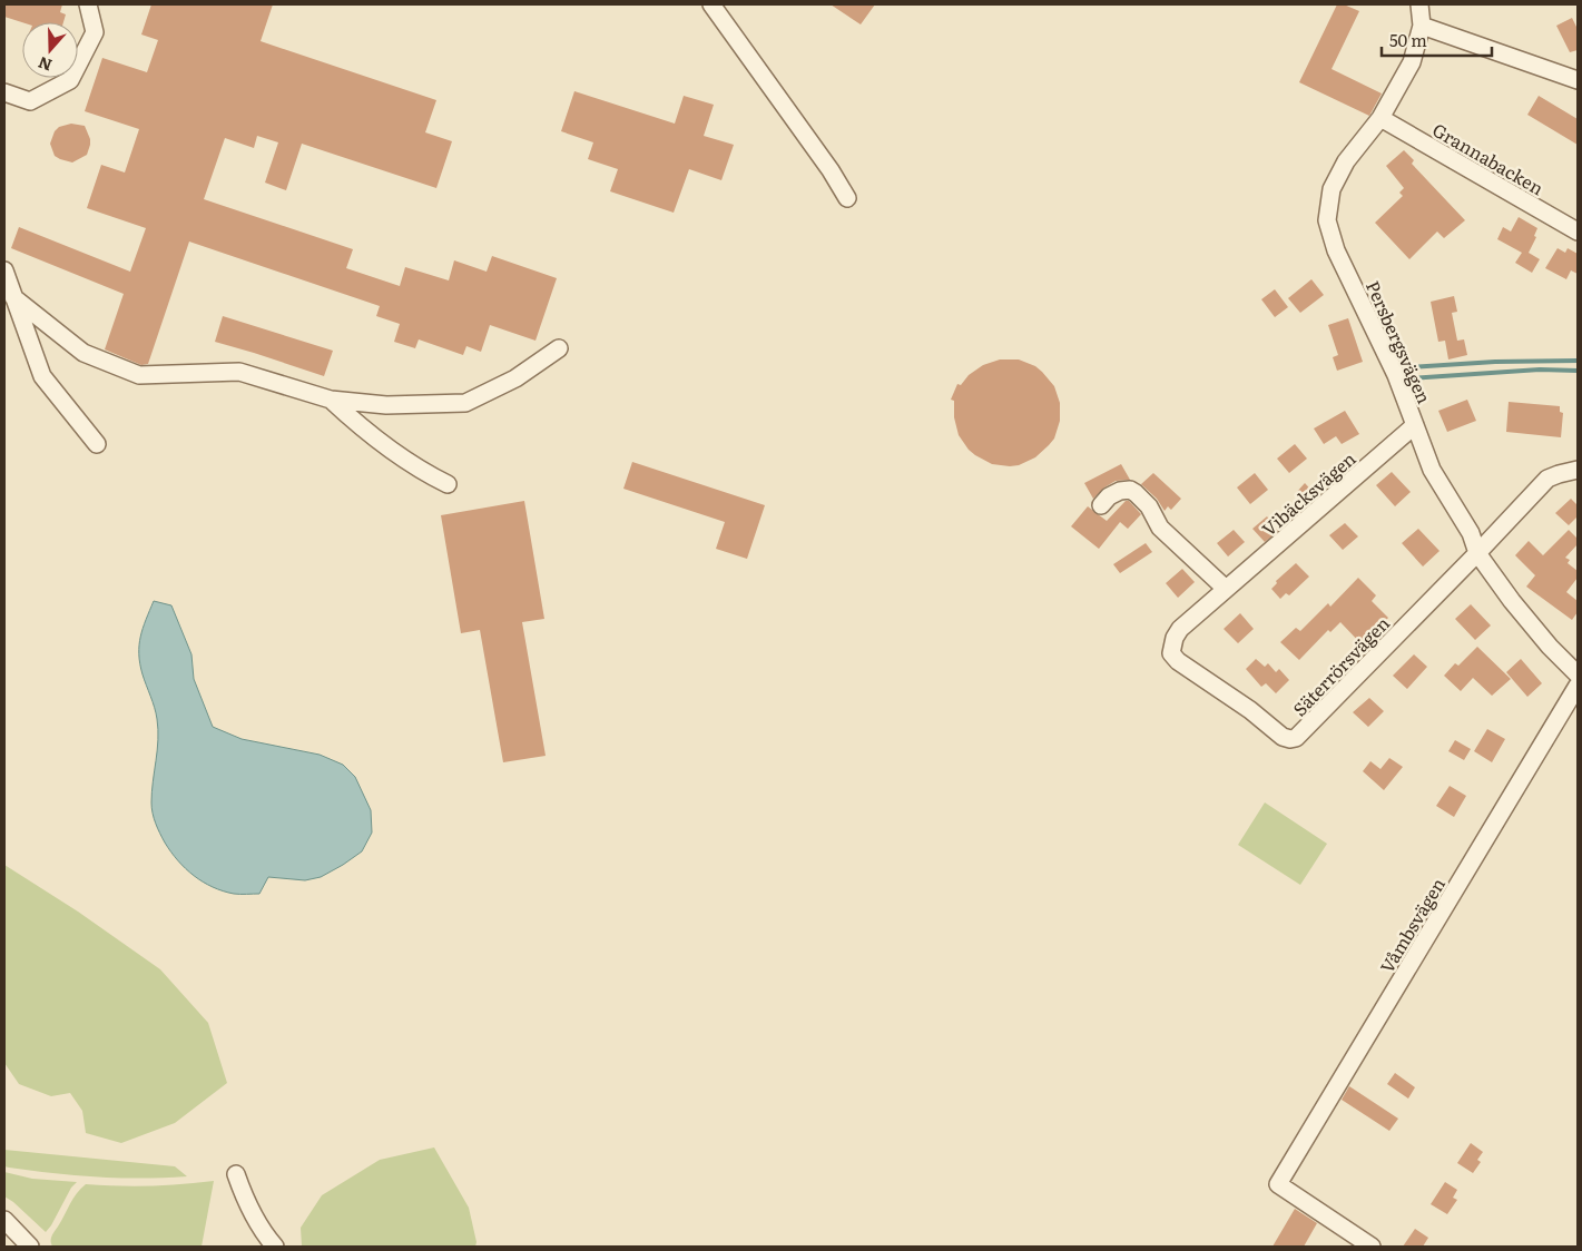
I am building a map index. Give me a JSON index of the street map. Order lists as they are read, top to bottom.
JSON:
{
  "streets": {
    "street": [
      "Grannabacken",
      "Persbergsvägen",
      "Vibäcksvägen",
      "Säterrörsvägen",
      "Våmbsvägen"
    ]
  },
  "crossings": [
    ["Grannabacken", "Persbergsvägen"],
    ["Persbergsvägen", "Vibäcksvägen"],
    ["Persbergsvägen", "Säterrörsvägen"],
    ["Vibäcksvägen", "Säterrörsvägen"]
  ],
  "scale_bar": "50 m",
  "north": "bottom"
}
